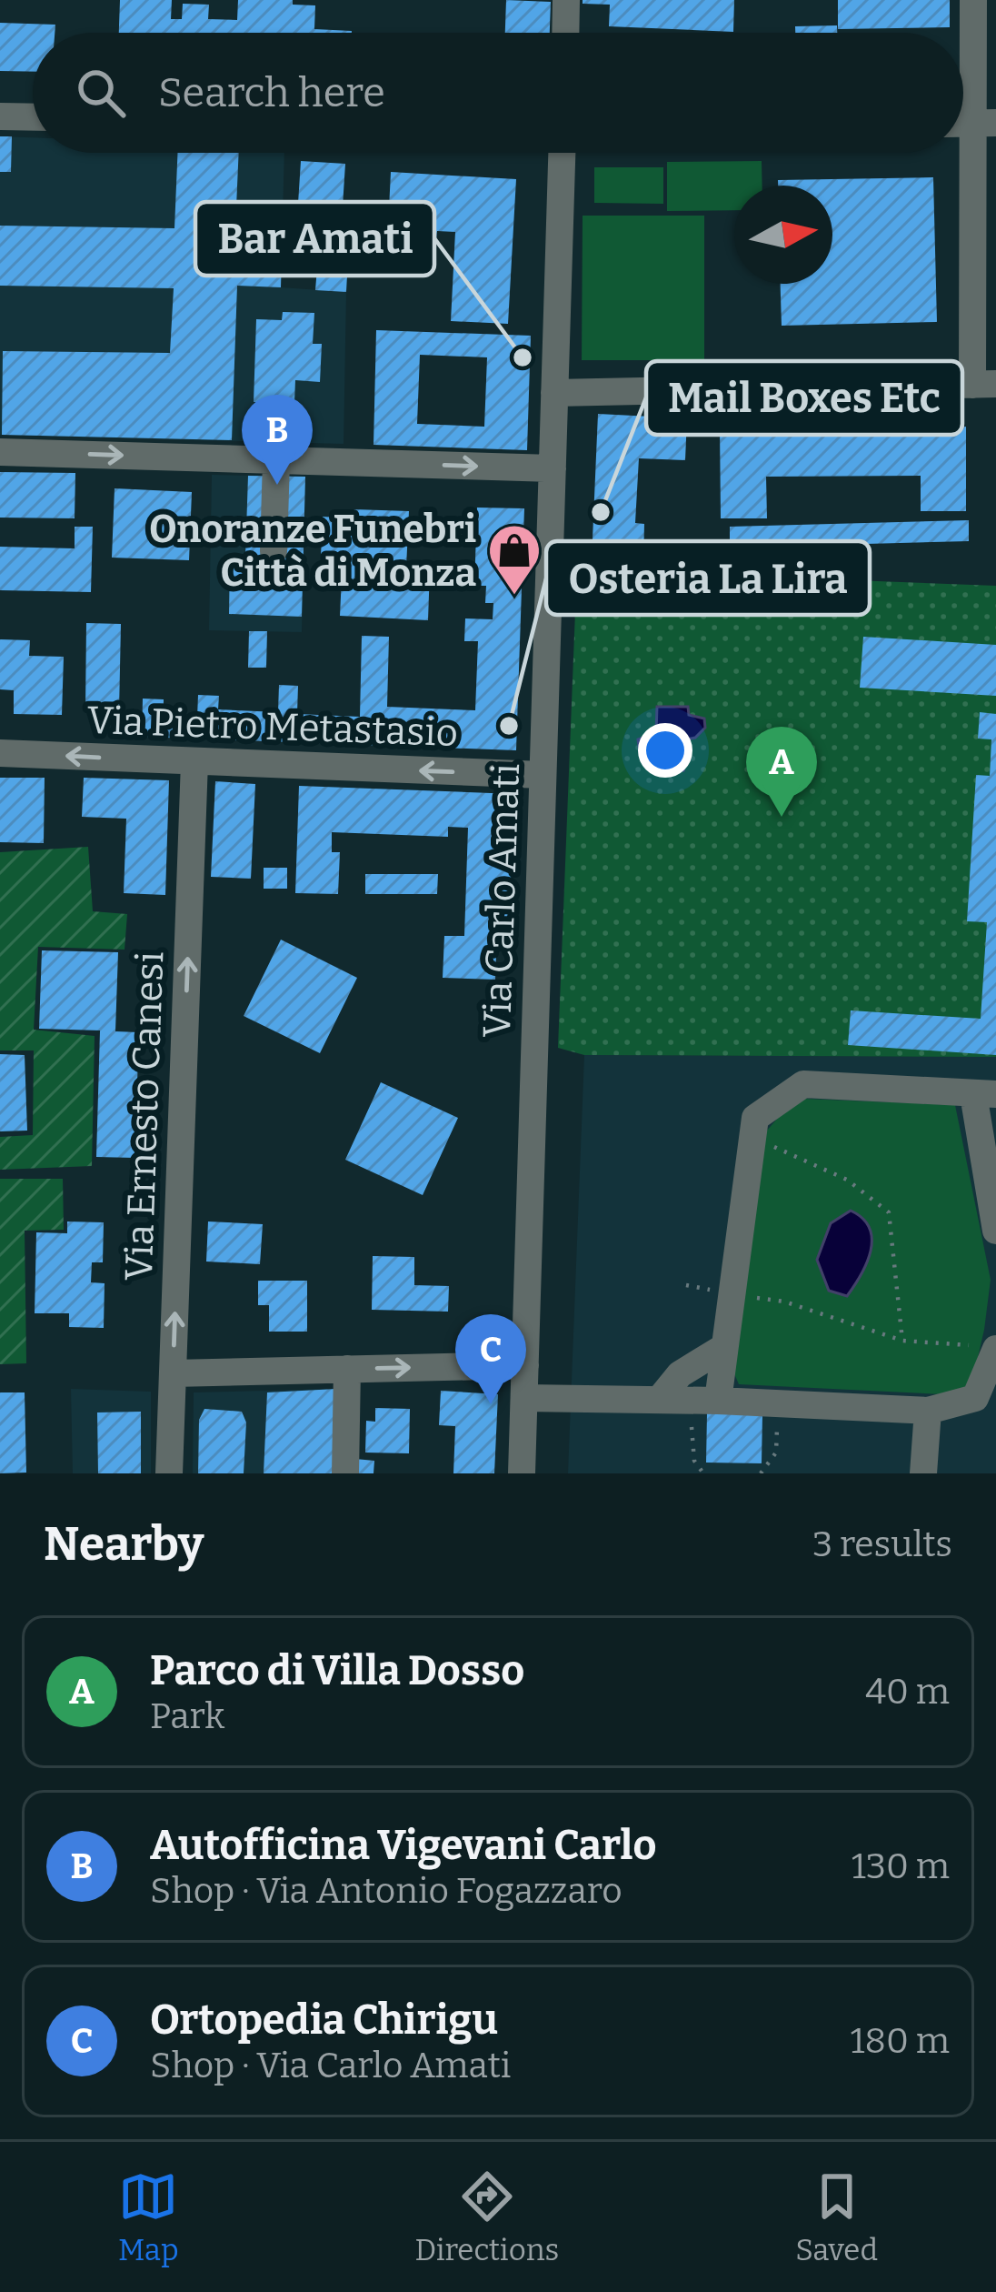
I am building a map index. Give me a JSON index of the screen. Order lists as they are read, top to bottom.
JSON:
{
  "streets": {
    "street": ["Via Pietro Metastasio", "Via Carlo Amati", "Via Ernesto Canesi"]
  },
  "crossings": [
    ["Via Pietro Metastasio", "Via Carlo Amati"],
    ["Via Pietro Metastasio", "Via Ernesto Canesi"]
  ],
  "one_way": ["Via Pietro Metastasio", "Via Ernesto Canesi"],
  "places": {
    "other": ["Bar Amati", "Mail Boxes Etc", "Osteria La Lira"],
    "shop": ["Onoranze Funebri Città di Monza"]
  },
  "north": "right",
  "page": {
    "search": "Search here",
    "pins": ["B", "A", "C"],
    "heading": ["Nearby", "3 results"],
    "list": [
      {
        "mark": "A",
        "name": "Parco di Villa Dosso",
        "note": "Park",
        "value": "40 m"
      },
      {
        "mark": "B",
        "name": "Autofficina Vigevani Carlo",
        "note": "Shop · Via Antonio Fogazzaro",
        "value": "130 m"
      },
      {
        "mark": "C",
        "name": "Ortopedia Chirigu",
        "note": "Shop · Via Carlo Amati",
        "value": "180 m"
      }
    ],
    "nav": ["Map", "Directions", "Saved"]
  }
}
